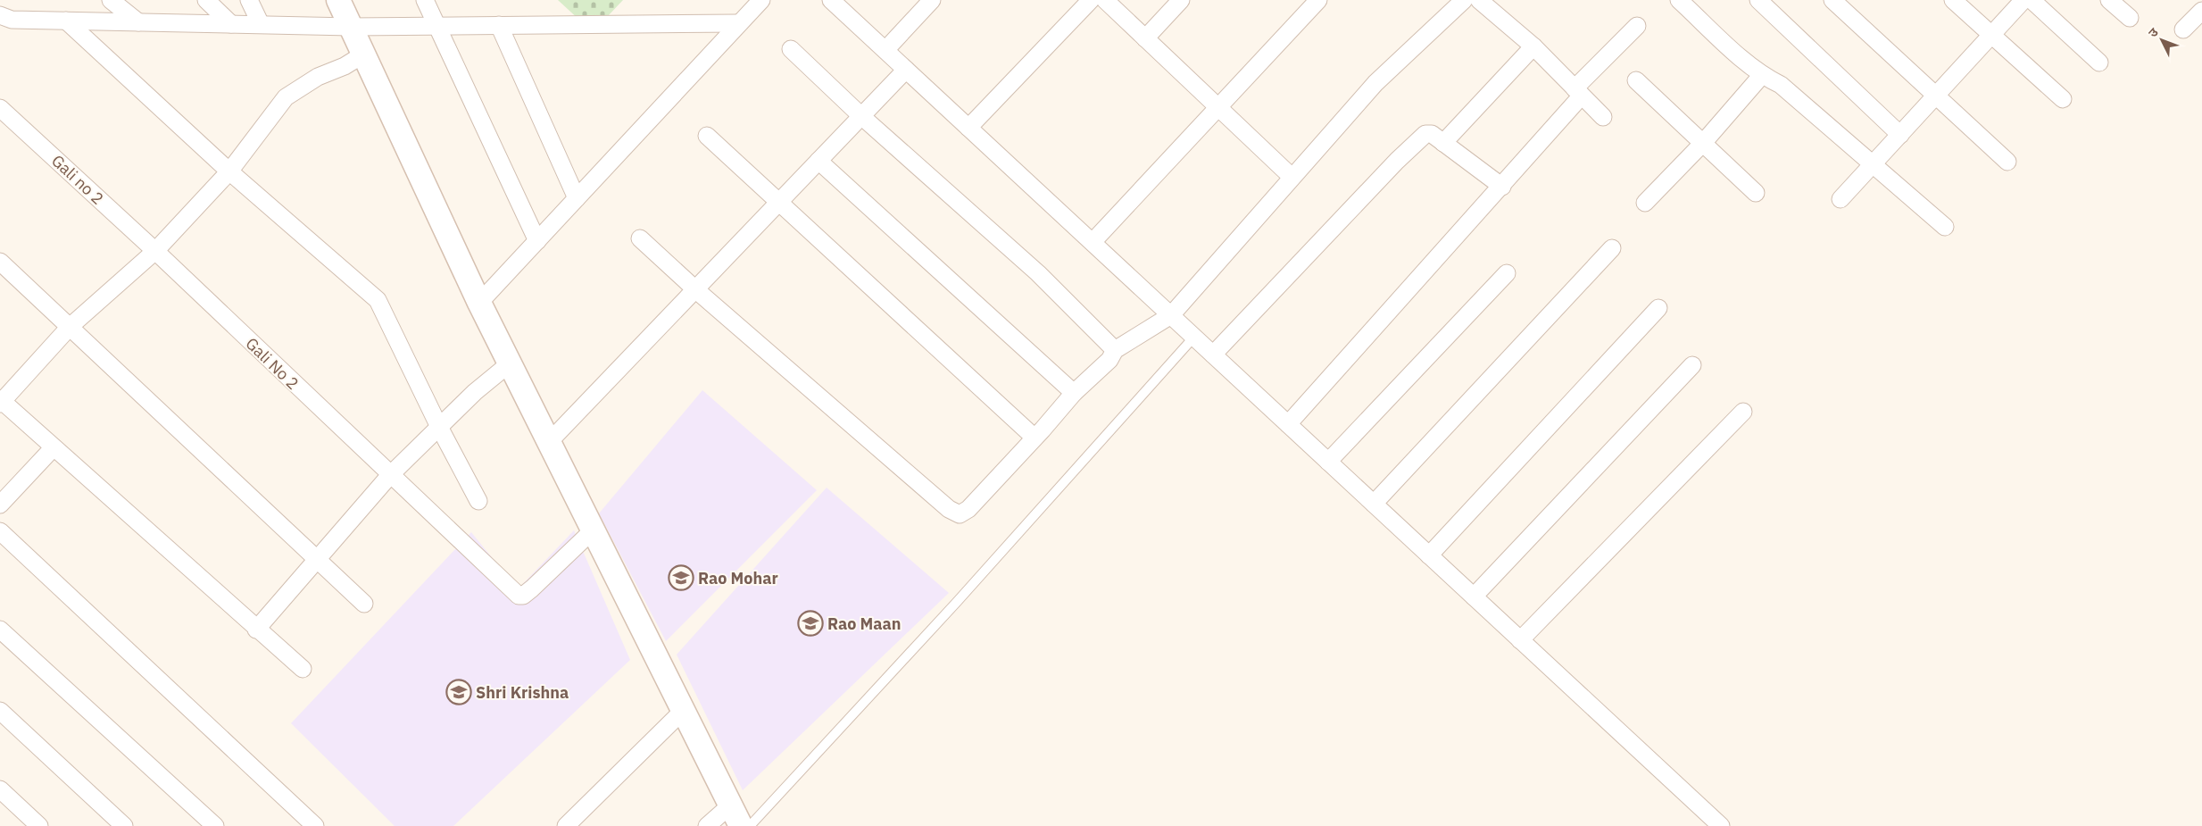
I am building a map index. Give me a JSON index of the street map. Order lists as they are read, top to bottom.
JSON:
{
  "streets": {
    "street": ["Gali no 2", "Gali No 2"]
  },
  "crossings": [
    ["Gali no 2", "Gali No 2"]
  ],
  "places": {
    "school or university": ["Rao Mohar", "Rao Maan", "Shri Krishna"]
  },
  "north": "top left"
}
